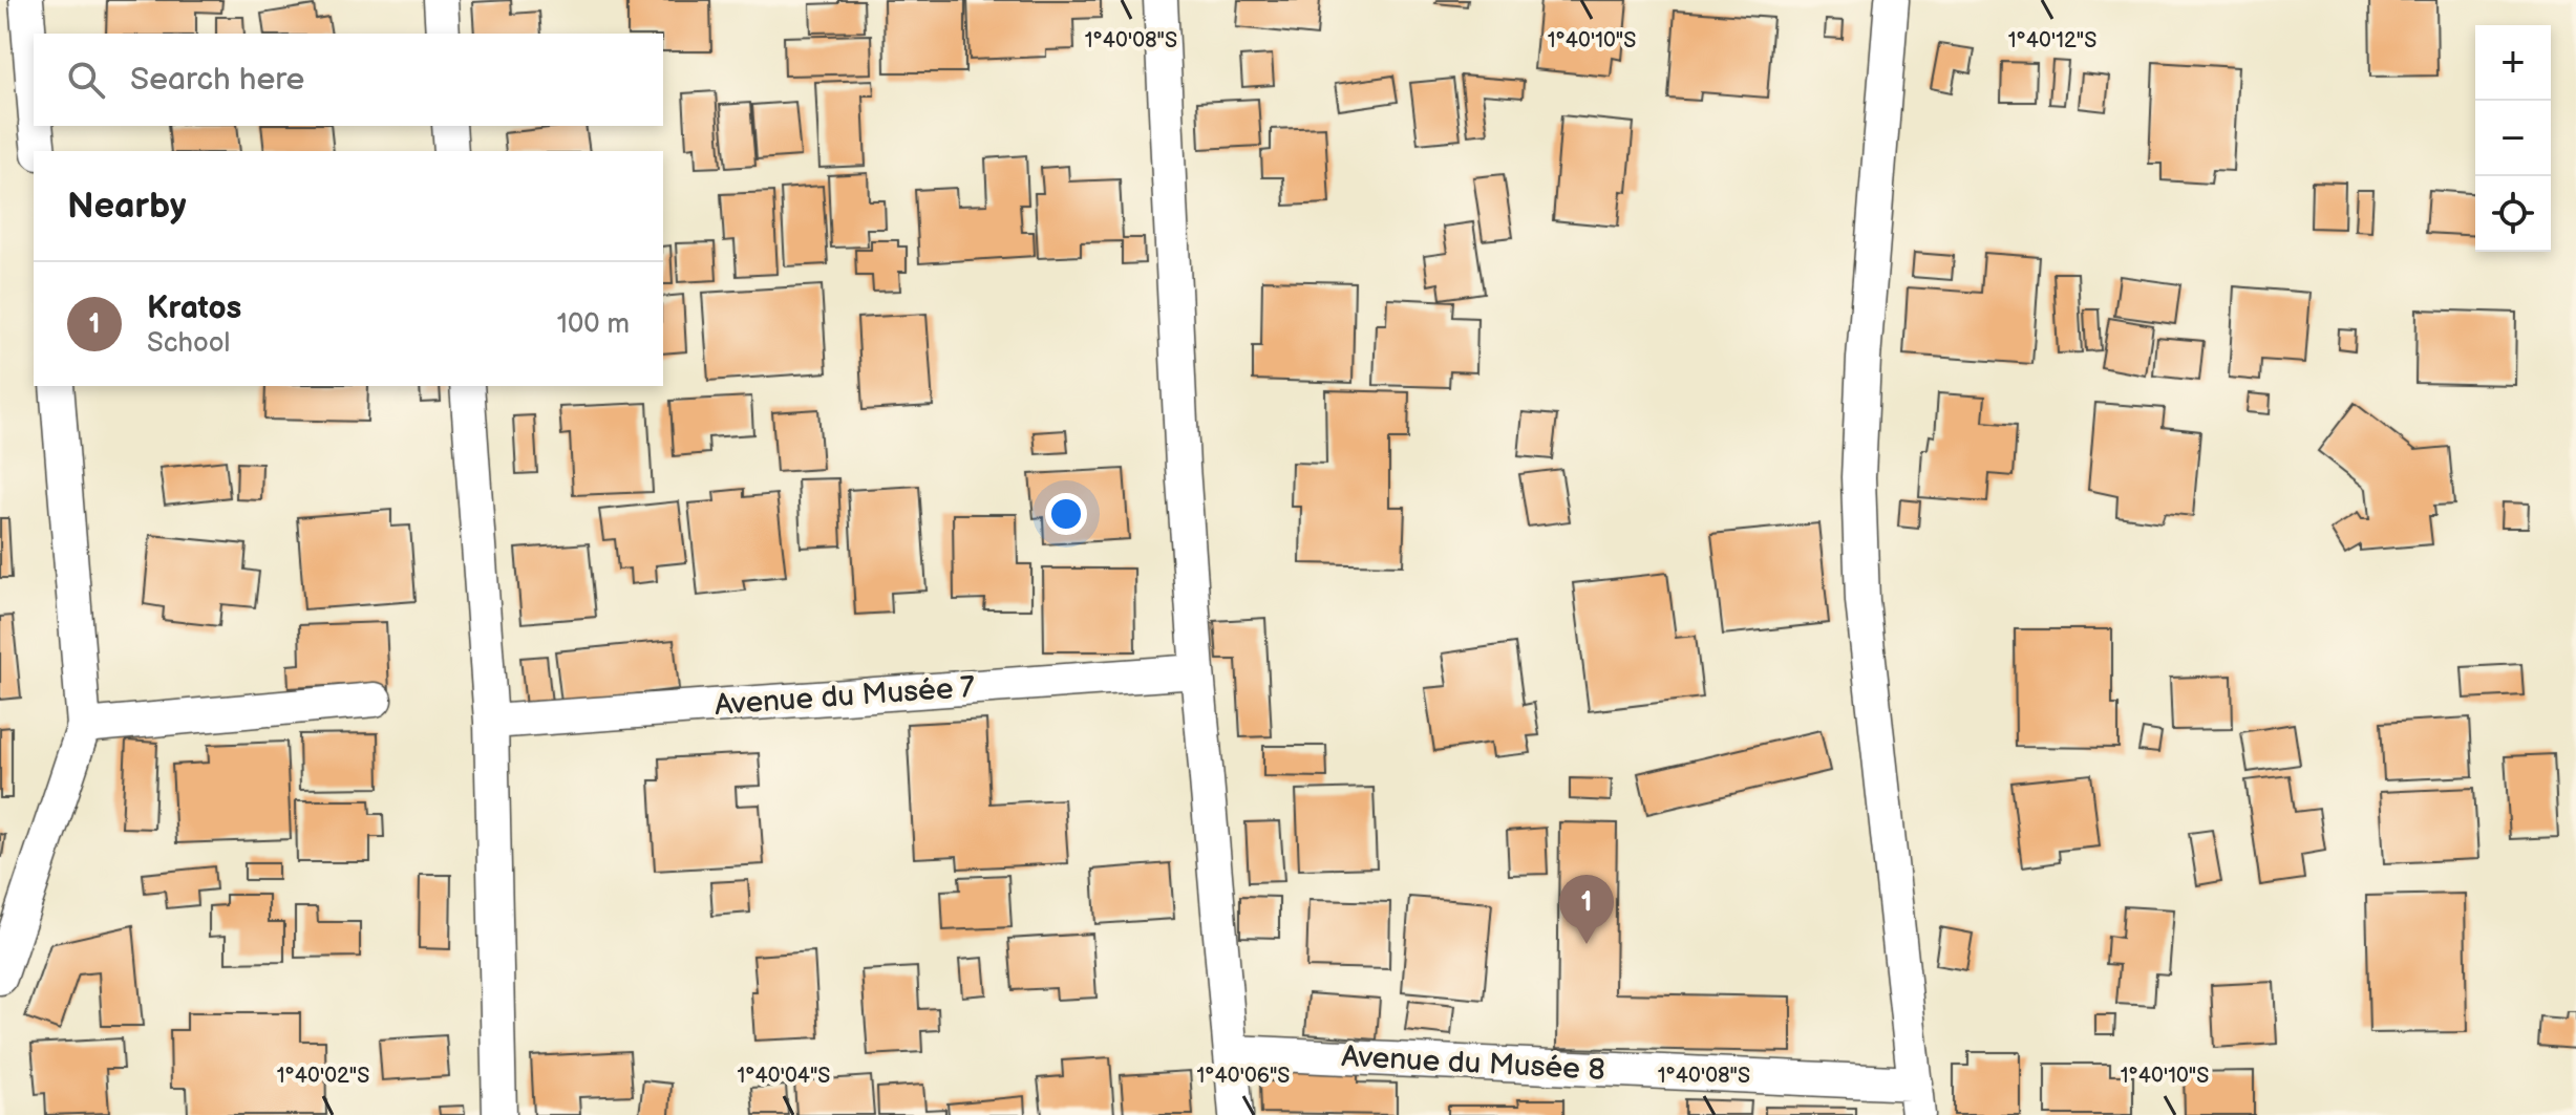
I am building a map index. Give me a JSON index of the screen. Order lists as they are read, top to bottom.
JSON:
{
  "streets": {
    "street": ["Avenue du Musée 7", "Avenue du Musée 8"]
  },
  "page": {
    "map_buttons": ["+", "−"],
    "search": "Search here",
    "heading": "Nearby",
    "list": [
      {
        "mark": "1",
        "name": "Kratos",
        "note": "School",
        "value": "100 m"
      }
    ],
    "pins": "1"
  },
  "coordinates": [
    "1°40'08\"S",
    "1°40'10\"S",
    "1°40'12\"S",
    "1°40'02\"S",
    "1°40'04\"S",
    "1°40'06\"S"
  ]
}
